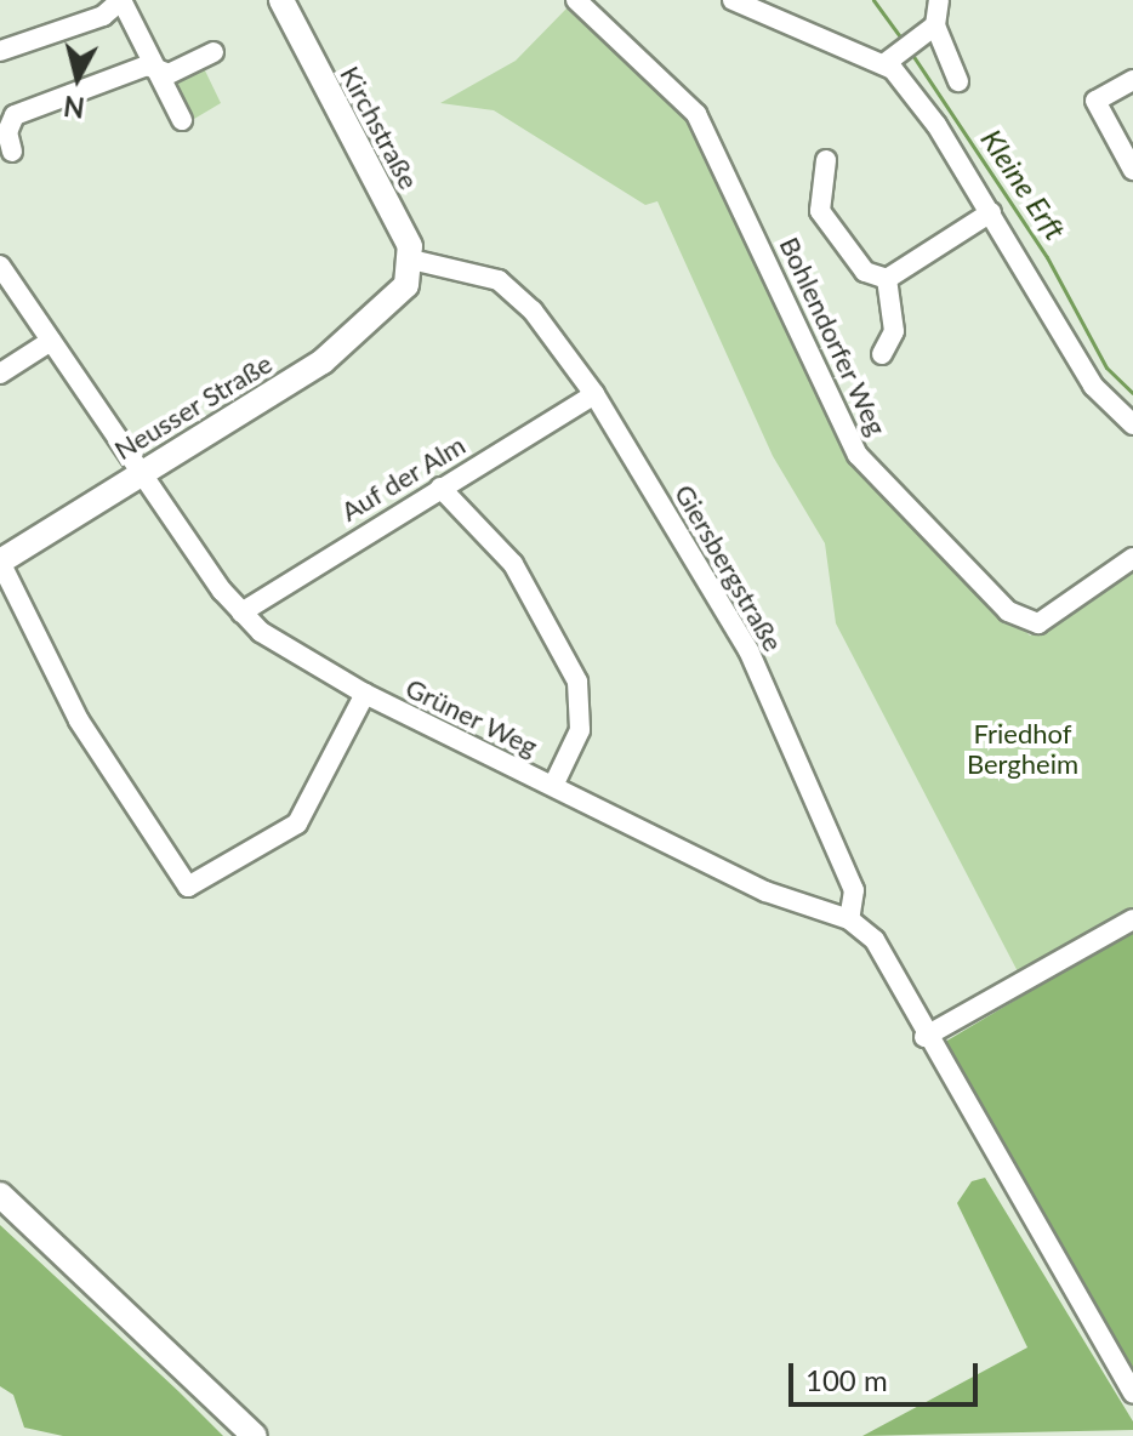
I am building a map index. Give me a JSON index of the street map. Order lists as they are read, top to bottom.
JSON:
{
  "streets": {
    "main road": ["Kirchstraße", "Neusser Straße"],
    "street": [
      "Bohlendorfer Weg",
      "Auf der Alm",
      "Giersbergstraße",
      "Grüner Weg"
    ]
  },
  "crossings": [
    ["Kirchstraße", "Neusser Straße"],
    ["Kirchstraße", "Giersbergstraße"],
    ["Neusser Straße", "Giersbergstraße"],
    ["Neusser Straße", "Grüner Weg"],
    ["Auf der Alm", "Giersbergstraße"],
    ["Auf der Alm", "Grüner Weg"],
    ["Giersbergstraße", "Grüner Weg"]
  ],
  "water": ["Kleine Erft"],
  "parks": ["Friedhof Bergheim"],
  "scale_bar": "100 m",
  "north": "bottom"
}
